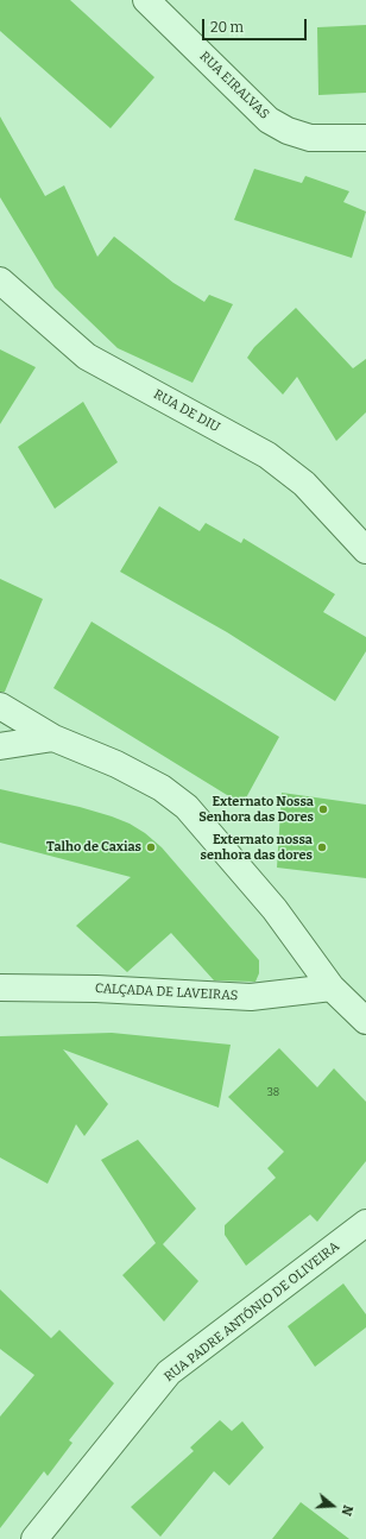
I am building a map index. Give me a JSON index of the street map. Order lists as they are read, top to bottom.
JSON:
{
  "streets": {
    "street": [
      "RUA EIRALVAS",
      "RUA DE DIU",
      "CALÇADA DE LAVEIRAS",
      "RUA PADRE ANTÓNIO DE OLIVEIRA"
    ]
  },
  "places": ["Externato Nossa Senhora das Dores", "Talho de Caxias", "Externato nossa senhora das dores"],
  "house_numbers": ["38"],
  "scale_bar": "20 m",
  "north": "right"
}
